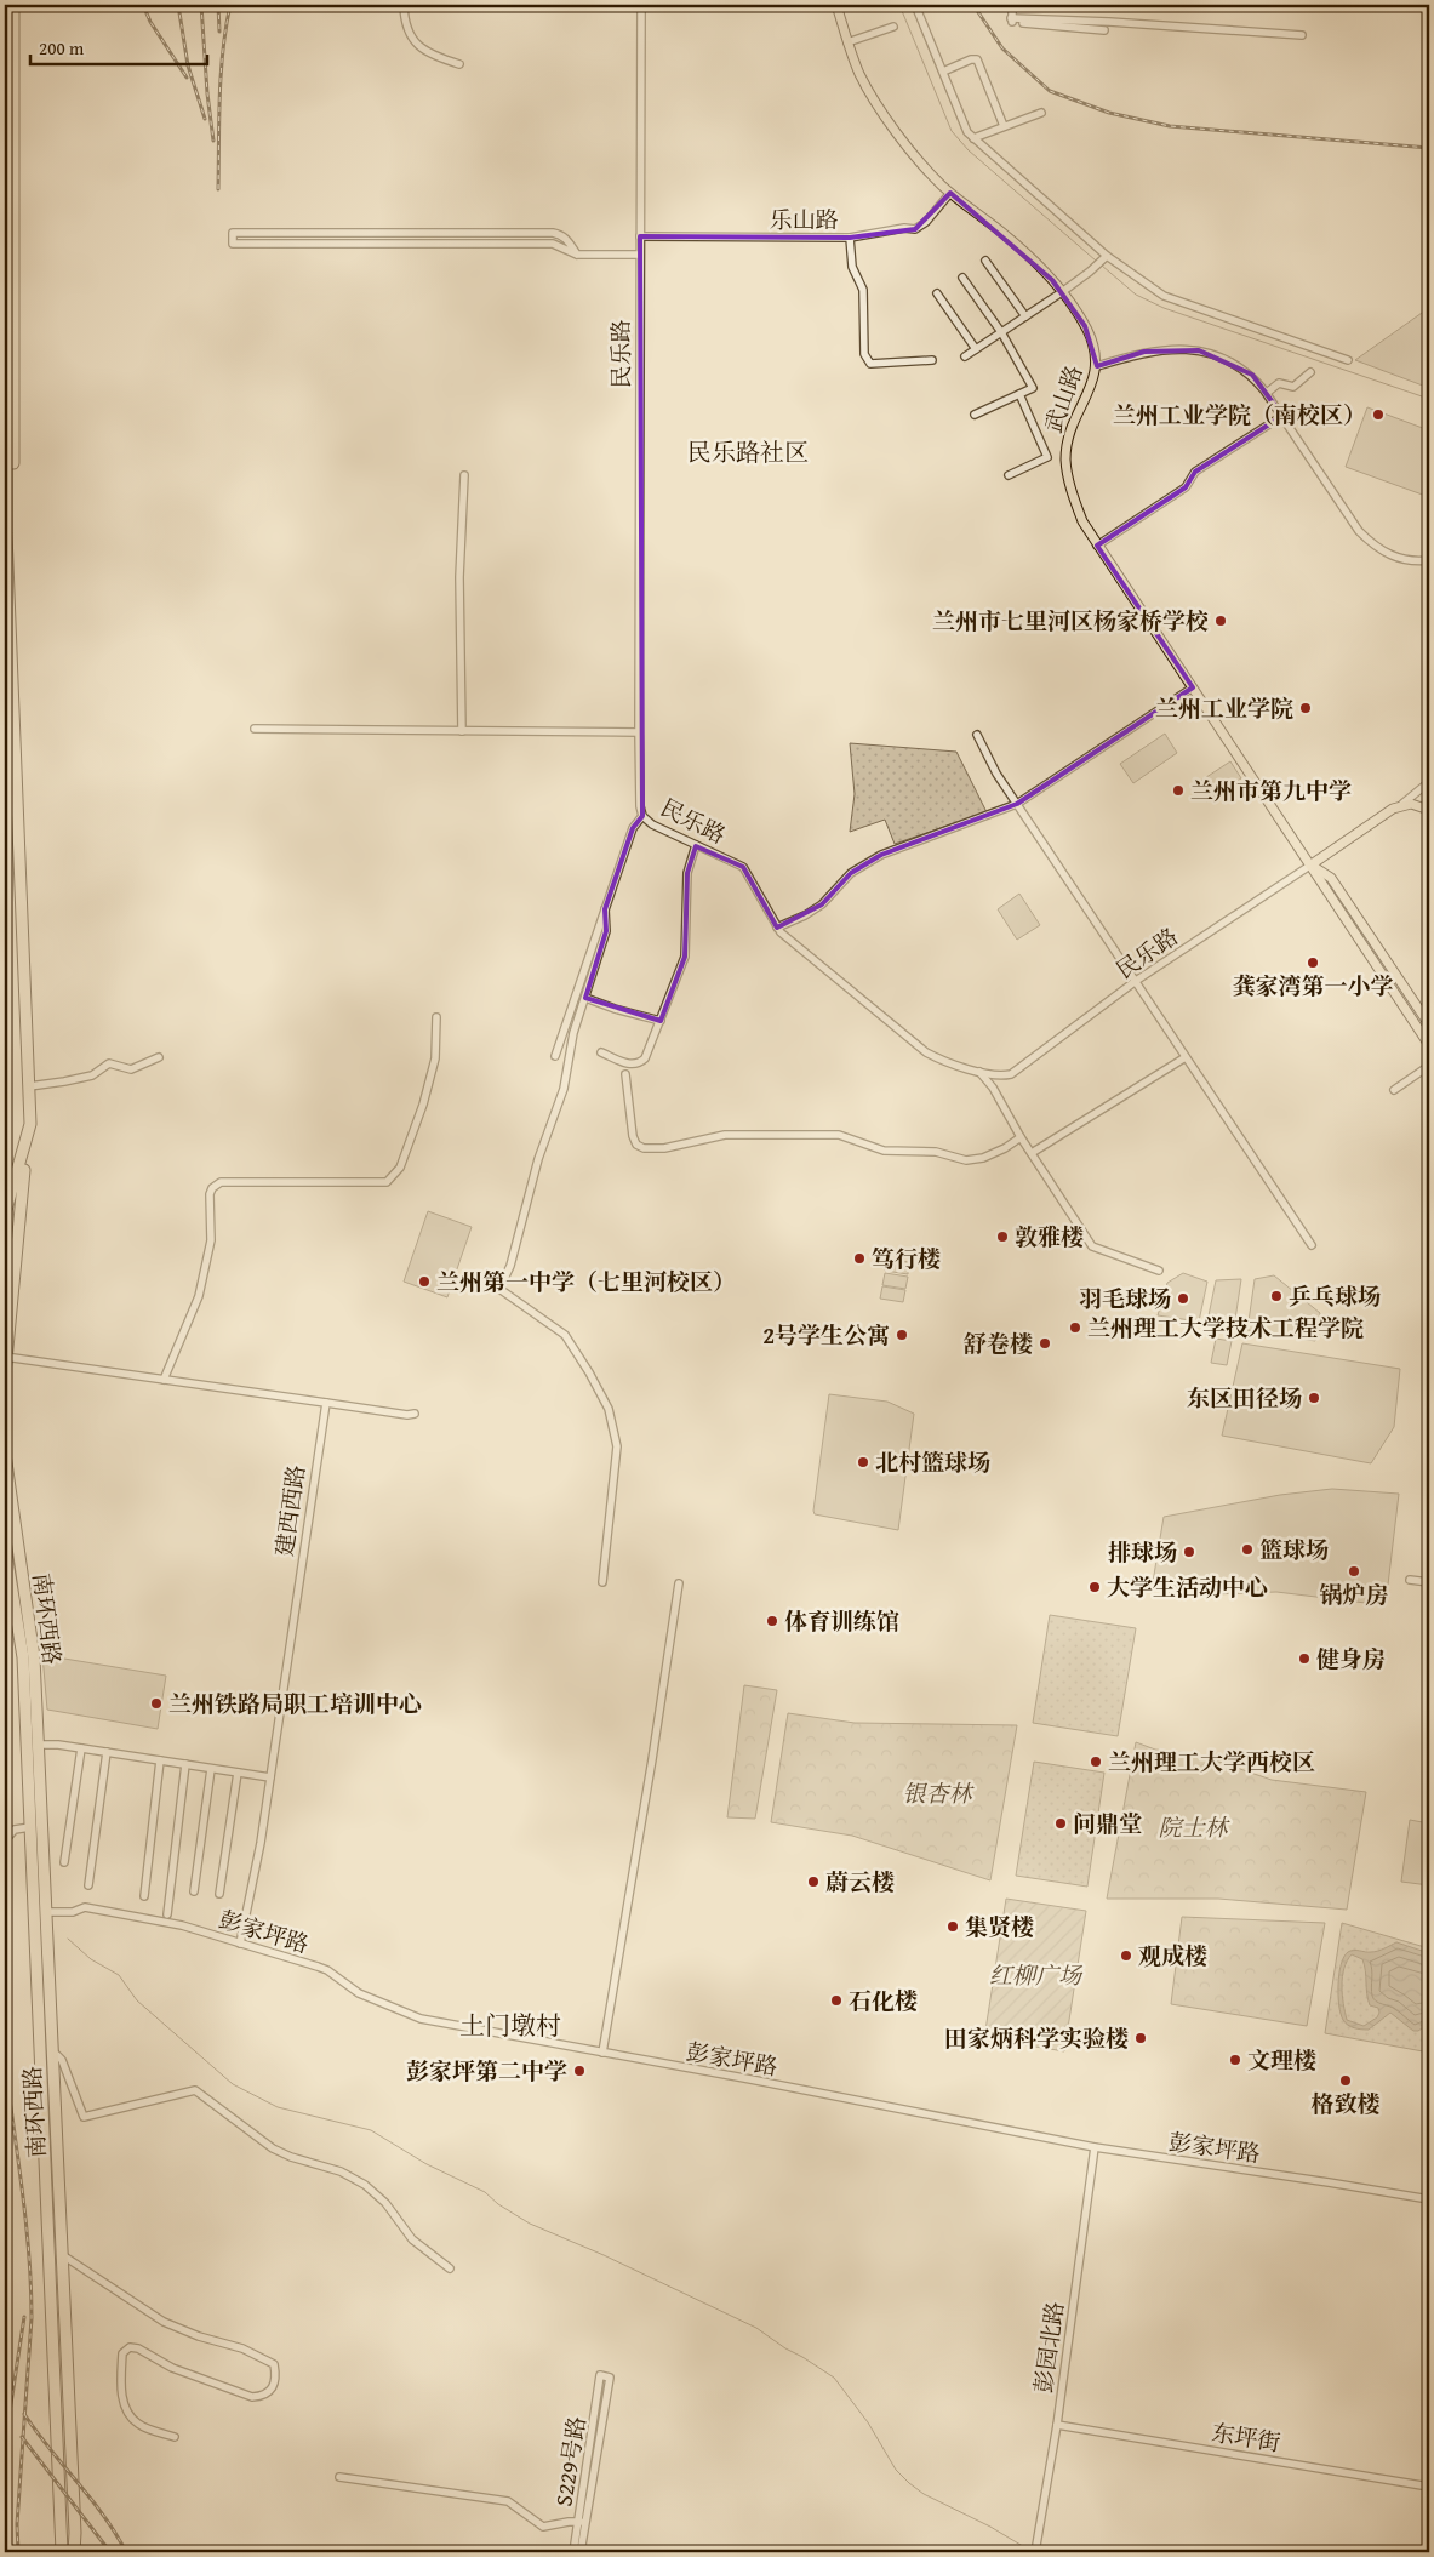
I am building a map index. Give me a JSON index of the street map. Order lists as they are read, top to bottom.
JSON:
{
  "streets": {
    "highway": ["南环西路"],
    "main road": ["武山路"],
    "street": [
      "乐山路",
      "民乐路",
      "建西西路",
      "彭家坪路",
      "彭园北路",
      "东坪街",
      "S229号路"
    ]
  },
  "crossings": [
    ["乐山路", "民乐路"],
    ["乐山路", "武山路"],
    ["民乐路", "武山路"],
    ["建西西路", "彭家坪路"],
    ["南环西路", "彭家坪路"],
    ["彭家坪路", "彭园北路"],
    ["彭园北路", "东坪街"]
  ],
  "districts": ["民乐路社区", "土门墩村"],
  "parks": ["银杏林", "院士林", "红柳广场"],
  "places": [
    "兰州工业学院（南校区）",
    "兰州市七里河区杨家桥学校",
    "兰州工业学院",
    "兰州市第九中学",
    "龚家湾第一小学",
    "敦雅楼",
    "笃行楼",
    "兰州第一中学（七里河校区）",
    "乒乓球场",
    "羽毛球场",
    "兰州理工大学技术工程学院",
    "2号学生公寓",
    "舒卷楼",
    "东区田径场",
    "北村篮球场",
    "篮球场",
    "排球场",
    "锅炉房",
    "大学生活动中心",
    "体育训练馆",
    "健身房",
    "兰州铁路局职工培训中心",
    "兰州理工大学西校区",
    "问鼎堂",
    "蔚云楼",
    "集贤楼",
    "观成楼",
    "石化楼",
    "田家炳科学实验楼",
    "文理楼",
    "彭家坪第二中学",
    "格致楼"
  ],
  "scale_bar": "200 m"
}
